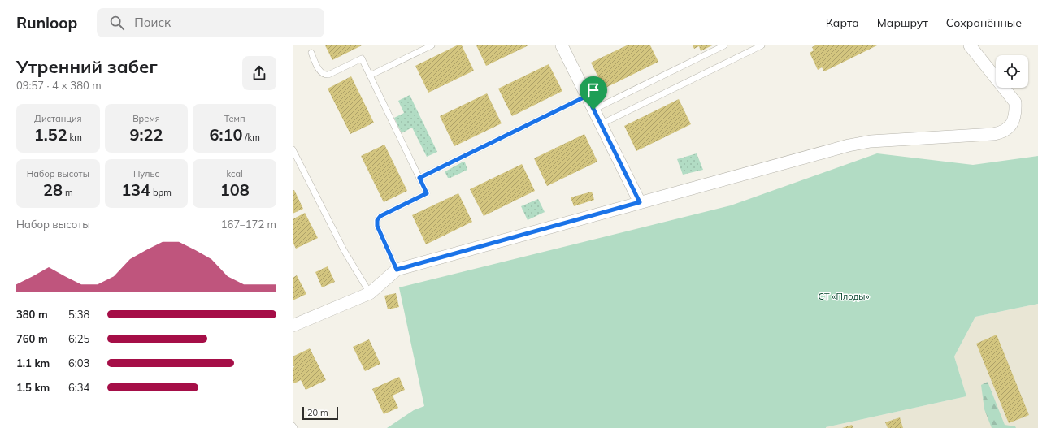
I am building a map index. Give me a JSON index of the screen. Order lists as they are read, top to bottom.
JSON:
{
  "parks": ["СТ «Плоды»"],
  "scale_bar": "20 m",
  "page": {
    "header": "Runloop",
    "search": "Поиск",
    "nav": ["Карта", "Маршрут", "Сохранённые"],
    "heading": ["Утренний забег", "09:57 · 4 × 380 m"],
    "stats": [
      ["Дистанция", "1.52 km"],
      ["Время", "9:22"],
      ["Темп", "6:10 /km"],
      ["Набор высоты", "28 m"],
      ["Пульс", "134 bpm"],
      ["kcal", "108"]
    ],
    "chart": ["Набор высоты", "167–172 m"],
    "list": [
      {
        "name": "380 m",
        "note": "5:38"
      },
      {
        "name": "760 m",
        "note": "6:25"
      },
      {
        "name": "1.1 km",
        "note": "6:03"
      },
      {
        "name": "1.5 km",
        "note": "6:34"
      }
    ],
    "scale": "20 m"
  }
}
